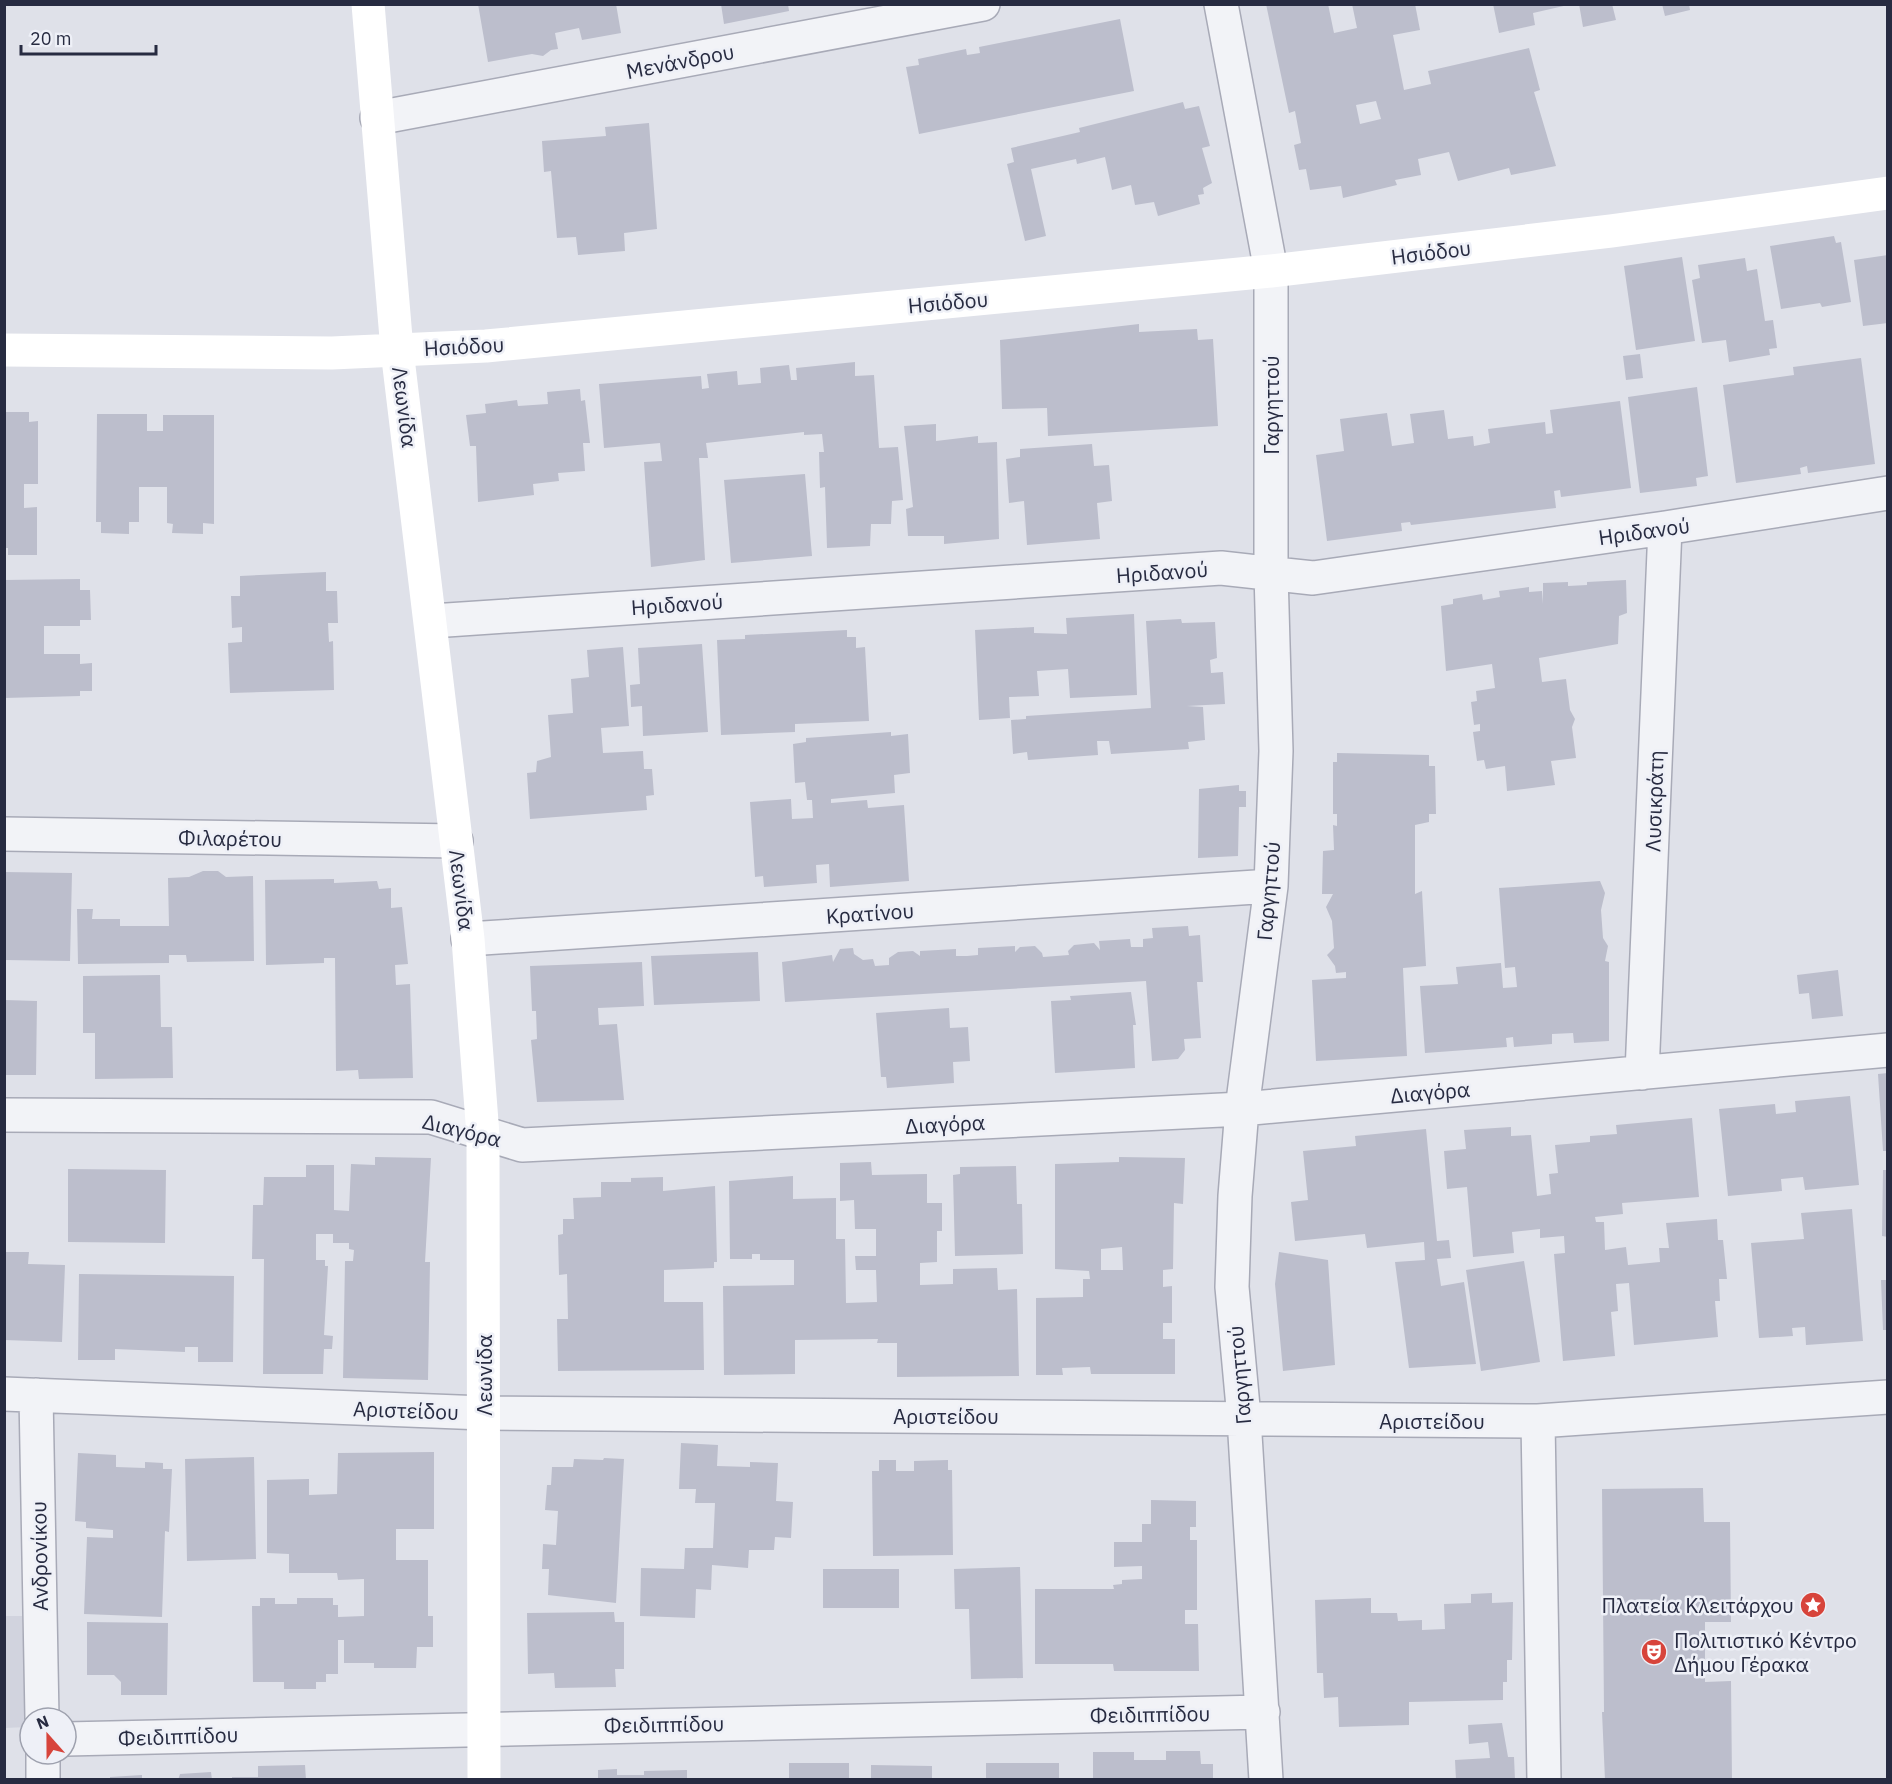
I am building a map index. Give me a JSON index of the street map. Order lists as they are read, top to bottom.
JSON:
{
  "streets": {
    "street": [
      "Μενάνδρου",
      "Ησιόδου",
      "Γαργηττού",
      "Λεωνίδα",
      "Ηριδανού",
      "Λυσικράτη",
      "Φιλαρέτου",
      "Κρατίνου",
      "Διαγόρα",
      "Αριστείδου",
      "Ανδρονίκου",
      "Φειδιππίδου"
    ]
  },
  "crossings": [
    ["Μενάνδρου", "Λεωνίδα"],
    ["Ησιόδου", "Γαργηττού"],
    ["Ησιόδου", "Λεωνίδα"],
    ["Γαργηττού", "Ηριδανού"],
    ["Γαργηττού", "Κρατίνου"],
    ["Γαργηττού", "Διαγόρα"],
    ["Γαργηττού", "Αριστείδου"],
    ["Γαργηττού", "Φειδιππίδου"],
    ["Λεωνίδα", "Ηριδανού"],
    ["Λεωνίδα", "Φιλαρέτου"],
    ["Λεωνίδα", "Κρατίνου"],
    ["Λεωνίδα", "Διαγόρα"],
    ["Λεωνίδα", "Αριστείδου"],
    ["Λεωνίδα", "Φειδιππίδου"],
    ["Ηριδανού", "Λυσικράτη"],
    ["Λυσικράτη", "Διαγόρα"],
    ["Αριστείδου", "Ανδρονίκου"]
  ],
  "places": {
    "place": ["Πλατεία Κλειτάρχου"],
    "theatre": ["Πολιτιστικό Κέντρο Δήμου Γέρακα"]
  },
  "scale_bar": "20 m",
  "north": "top"
}
